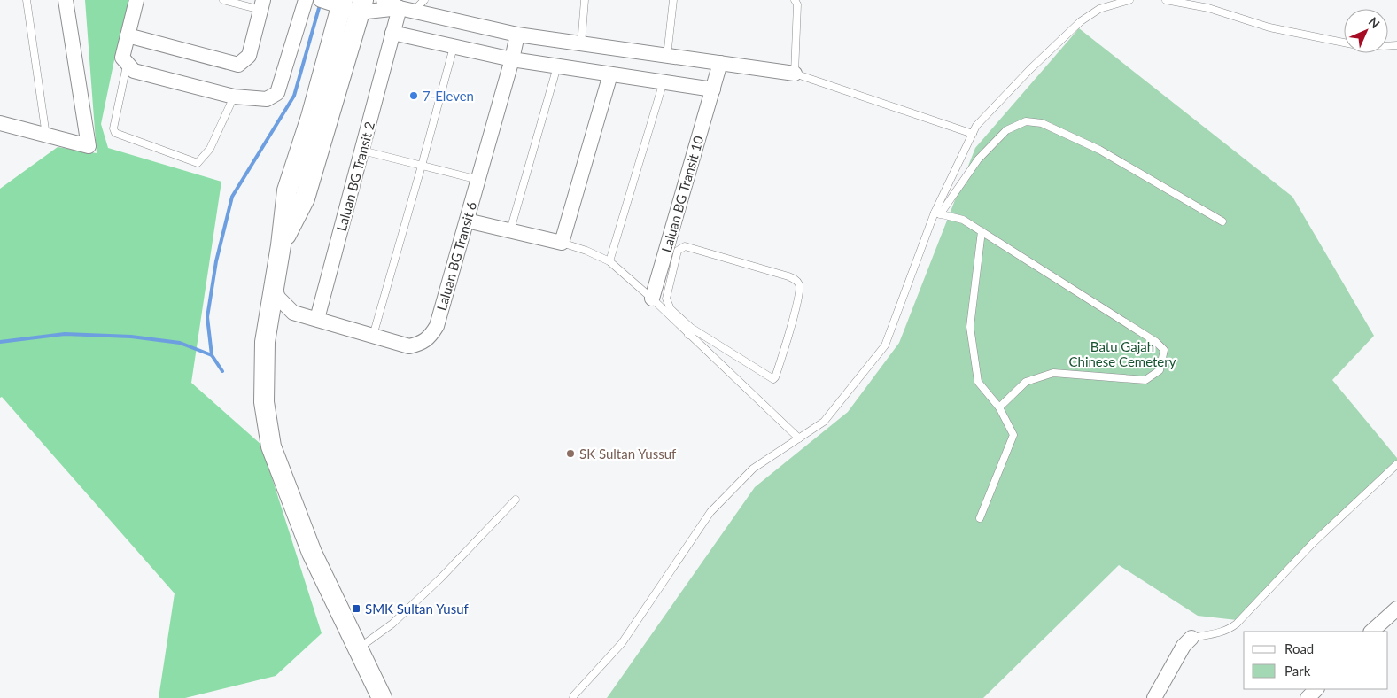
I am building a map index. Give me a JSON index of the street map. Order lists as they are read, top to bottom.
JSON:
{
  "streets": {
    "street": ["Laluan BG Transit 2", "Laluan BG Transit 10", "Laluan BG Transit 6"]
  },
  "crossings": [
    ["Laluan BG Transit 2", "Laluan BG Transit 6"]
  ],
  "parks": ["Batu Gajah Chinese Cemetery"],
  "places": {
    "other": ["7-Eleven", "SK Sultan Yussuf"],
    "transit": ["SMK Sultan Yusuf"]
  },
  "legend": ["Road", "Park"],
  "north": "top right"
}
